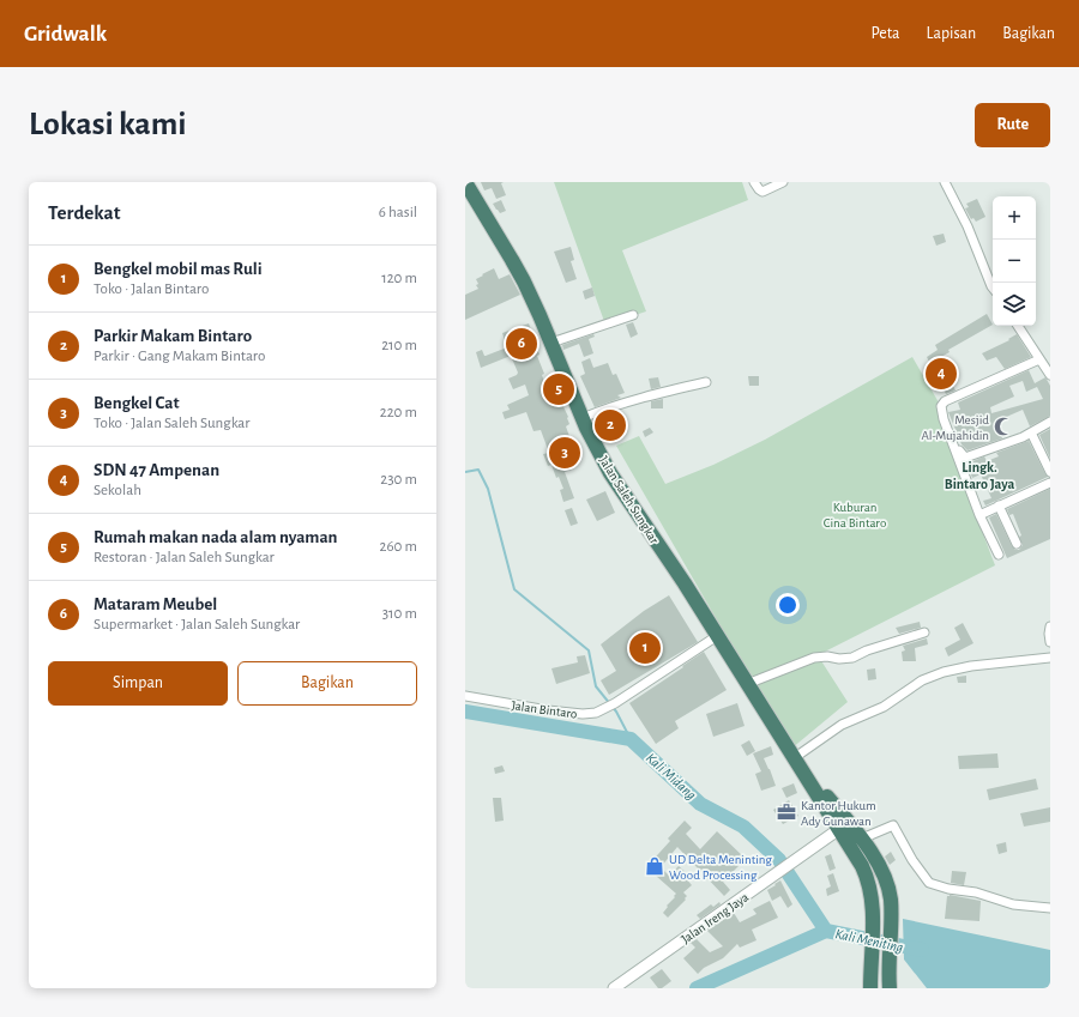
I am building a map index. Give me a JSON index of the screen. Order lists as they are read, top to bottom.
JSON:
{
  "streets": {
    "highway": ["Jalan Saleh Sungkar"],
    "street": ["Jalan Bintaro", "Jalan Ireng Jaya"]
  },
  "crossings": [
    ["Jalan Saleh Sungkar", "Jalan Bintaro"],
    ["Jalan Saleh Sungkar", "Jalan Ireng Jaya"]
  ],
  "districts": ["Lingk. Bintaro Jaya"],
  "water": ["Kali Midang", "Kali Meniting"],
  "parks": ["Kuburan Cina Bintaro"],
  "places": {
    "mosque": ["Mesjid Al-Mujahidin"],
    "office": ["Kantor Hukum Ady Gunawan"],
    "shop": ["UD Delta Meninting Wood Processing"]
  },
  "page": {
    "header": "Gridwalk",
    "nav": ["Peta", "Lapisan", "Bagikan"],
    "buttons": [
      "Rute",
      ["Simpan", "Bagikan"]
    ],
    "title": "Lokasi kami",
    "heading": ["Terdekat", "6 hasil"],
    "map_buttons": ["+", "−"],
    "list": [
      {
        "mark": "1",
        "name": "Bengkel mobil mas Ruli",
        "note": "Toko · Jalan Bintaro",
        "value": "120 m"
      },
      {
        "mark": "2",
        "name": "Parkir Makam Bintaro",
        "note": "Parkir · Gang Makam Bintaro",
        "value": "210 m"
      },
      {
        "mark": "3",
        "name": "Bengkel Cat",
        "note": "Toko · Jalan Saleh Sungkar",
        "value": "220 m"
      },
      {
        "mark": "4",
        "name": "SDN 47 Ampenan",
        "note": "Sekolah",
        "value": "230 m"
      },
      {
        "mark": "5",
        "name": "Rumah makan nada alam nyaman",
        "note": "Restoran · Jalan Saleh Sungkar",
        "value": "260 m"
      },
      {
        "mark": "6",
        "name": "Mataram Meubel",
        "note": "Supermarket · Jalan Saleh Sungkar",
        "value": "310 m"
      }
    ],
    "pins": [
      "6",
      "4",
      "5",
      "2",
      "3",
      "1"
    ]
  }
}
